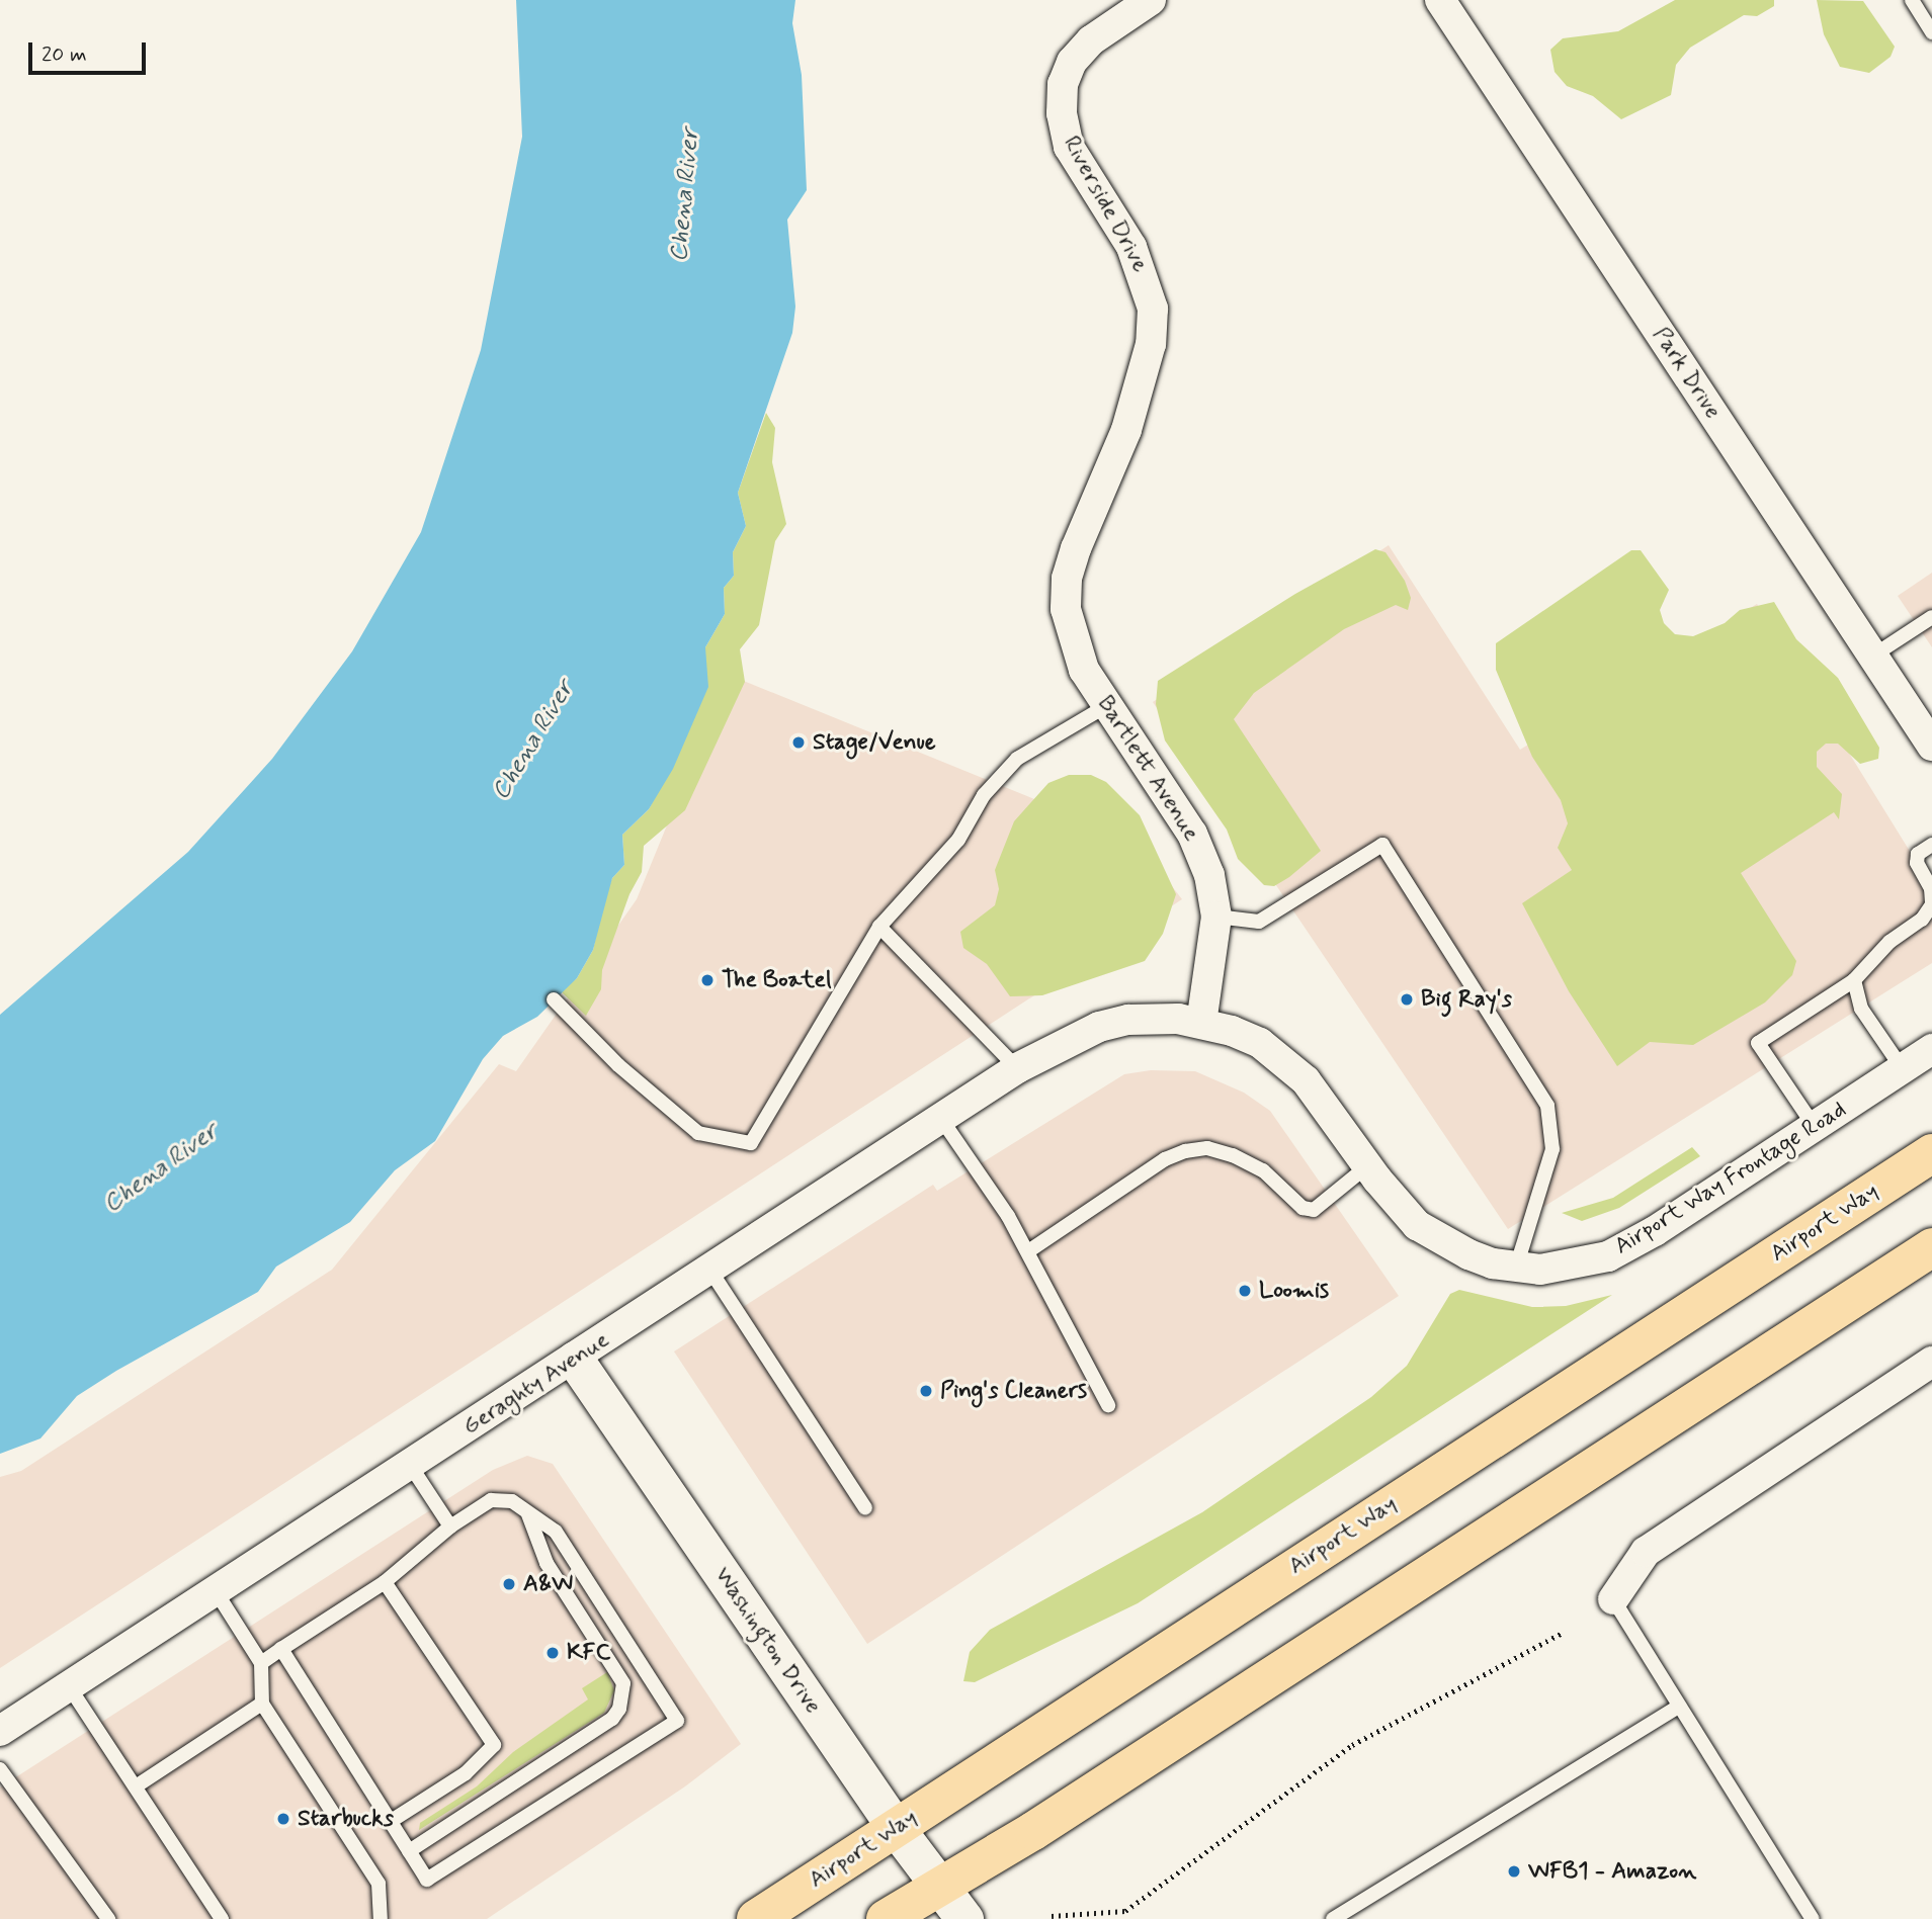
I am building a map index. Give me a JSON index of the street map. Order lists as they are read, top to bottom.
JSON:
{
  "streets": {
    "main road": ["Airport Way"],
    "street": [
      "Riverside Drive",
      "Park Drive",
      "Bartlett Avenue",
      "Airport Way Frontage Road",
      "Geraghty Avenue",
      "Washington Drive"
    ]
  },
  "crossings": [
    ["Riverside Drive", "Bartlett Avenue"],
    ["Bartlett Avenue", "Geraghty Avenue"],
    ["Airport Way", "Washington Drive"],
    ["Geraghty Avenue", "Washington Drive"]
  ],
  "water": ["Chena River"],
  "places": [
    "Stage/Venue",
    "The Boatel",
    "Big Ray's",
    "Loomis",
    "Ping's Cleaners",
    "A&W",
    "KFC",
    "Starbucks",
    "WFB1 - Amazon"
  ],
  "scale_bar": "20 m"
}
